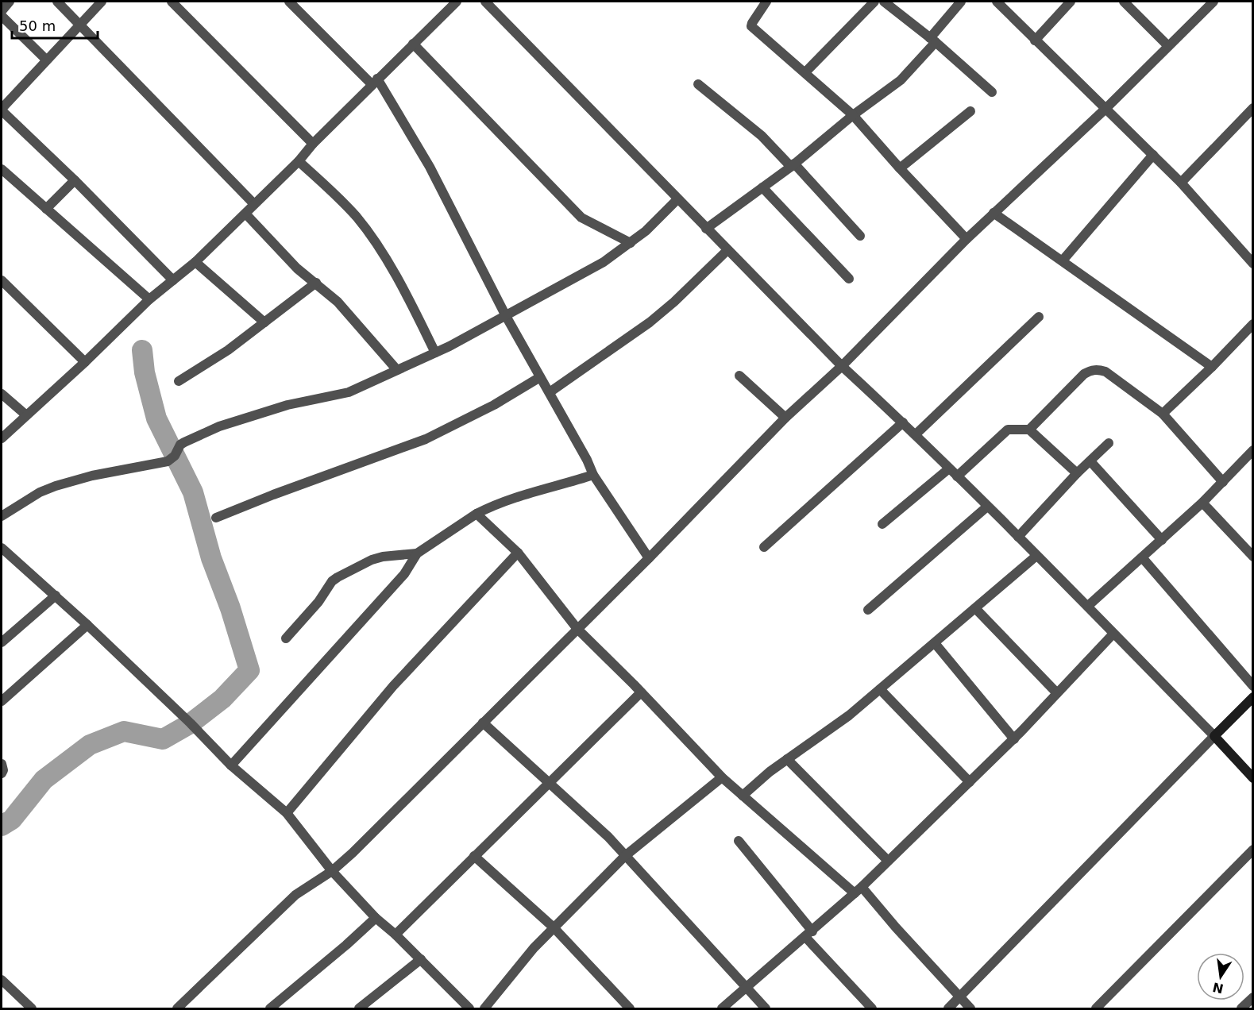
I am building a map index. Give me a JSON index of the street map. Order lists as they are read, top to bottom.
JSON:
{
  "scale_bar": "50 m",
  "north": "bottom"
}
